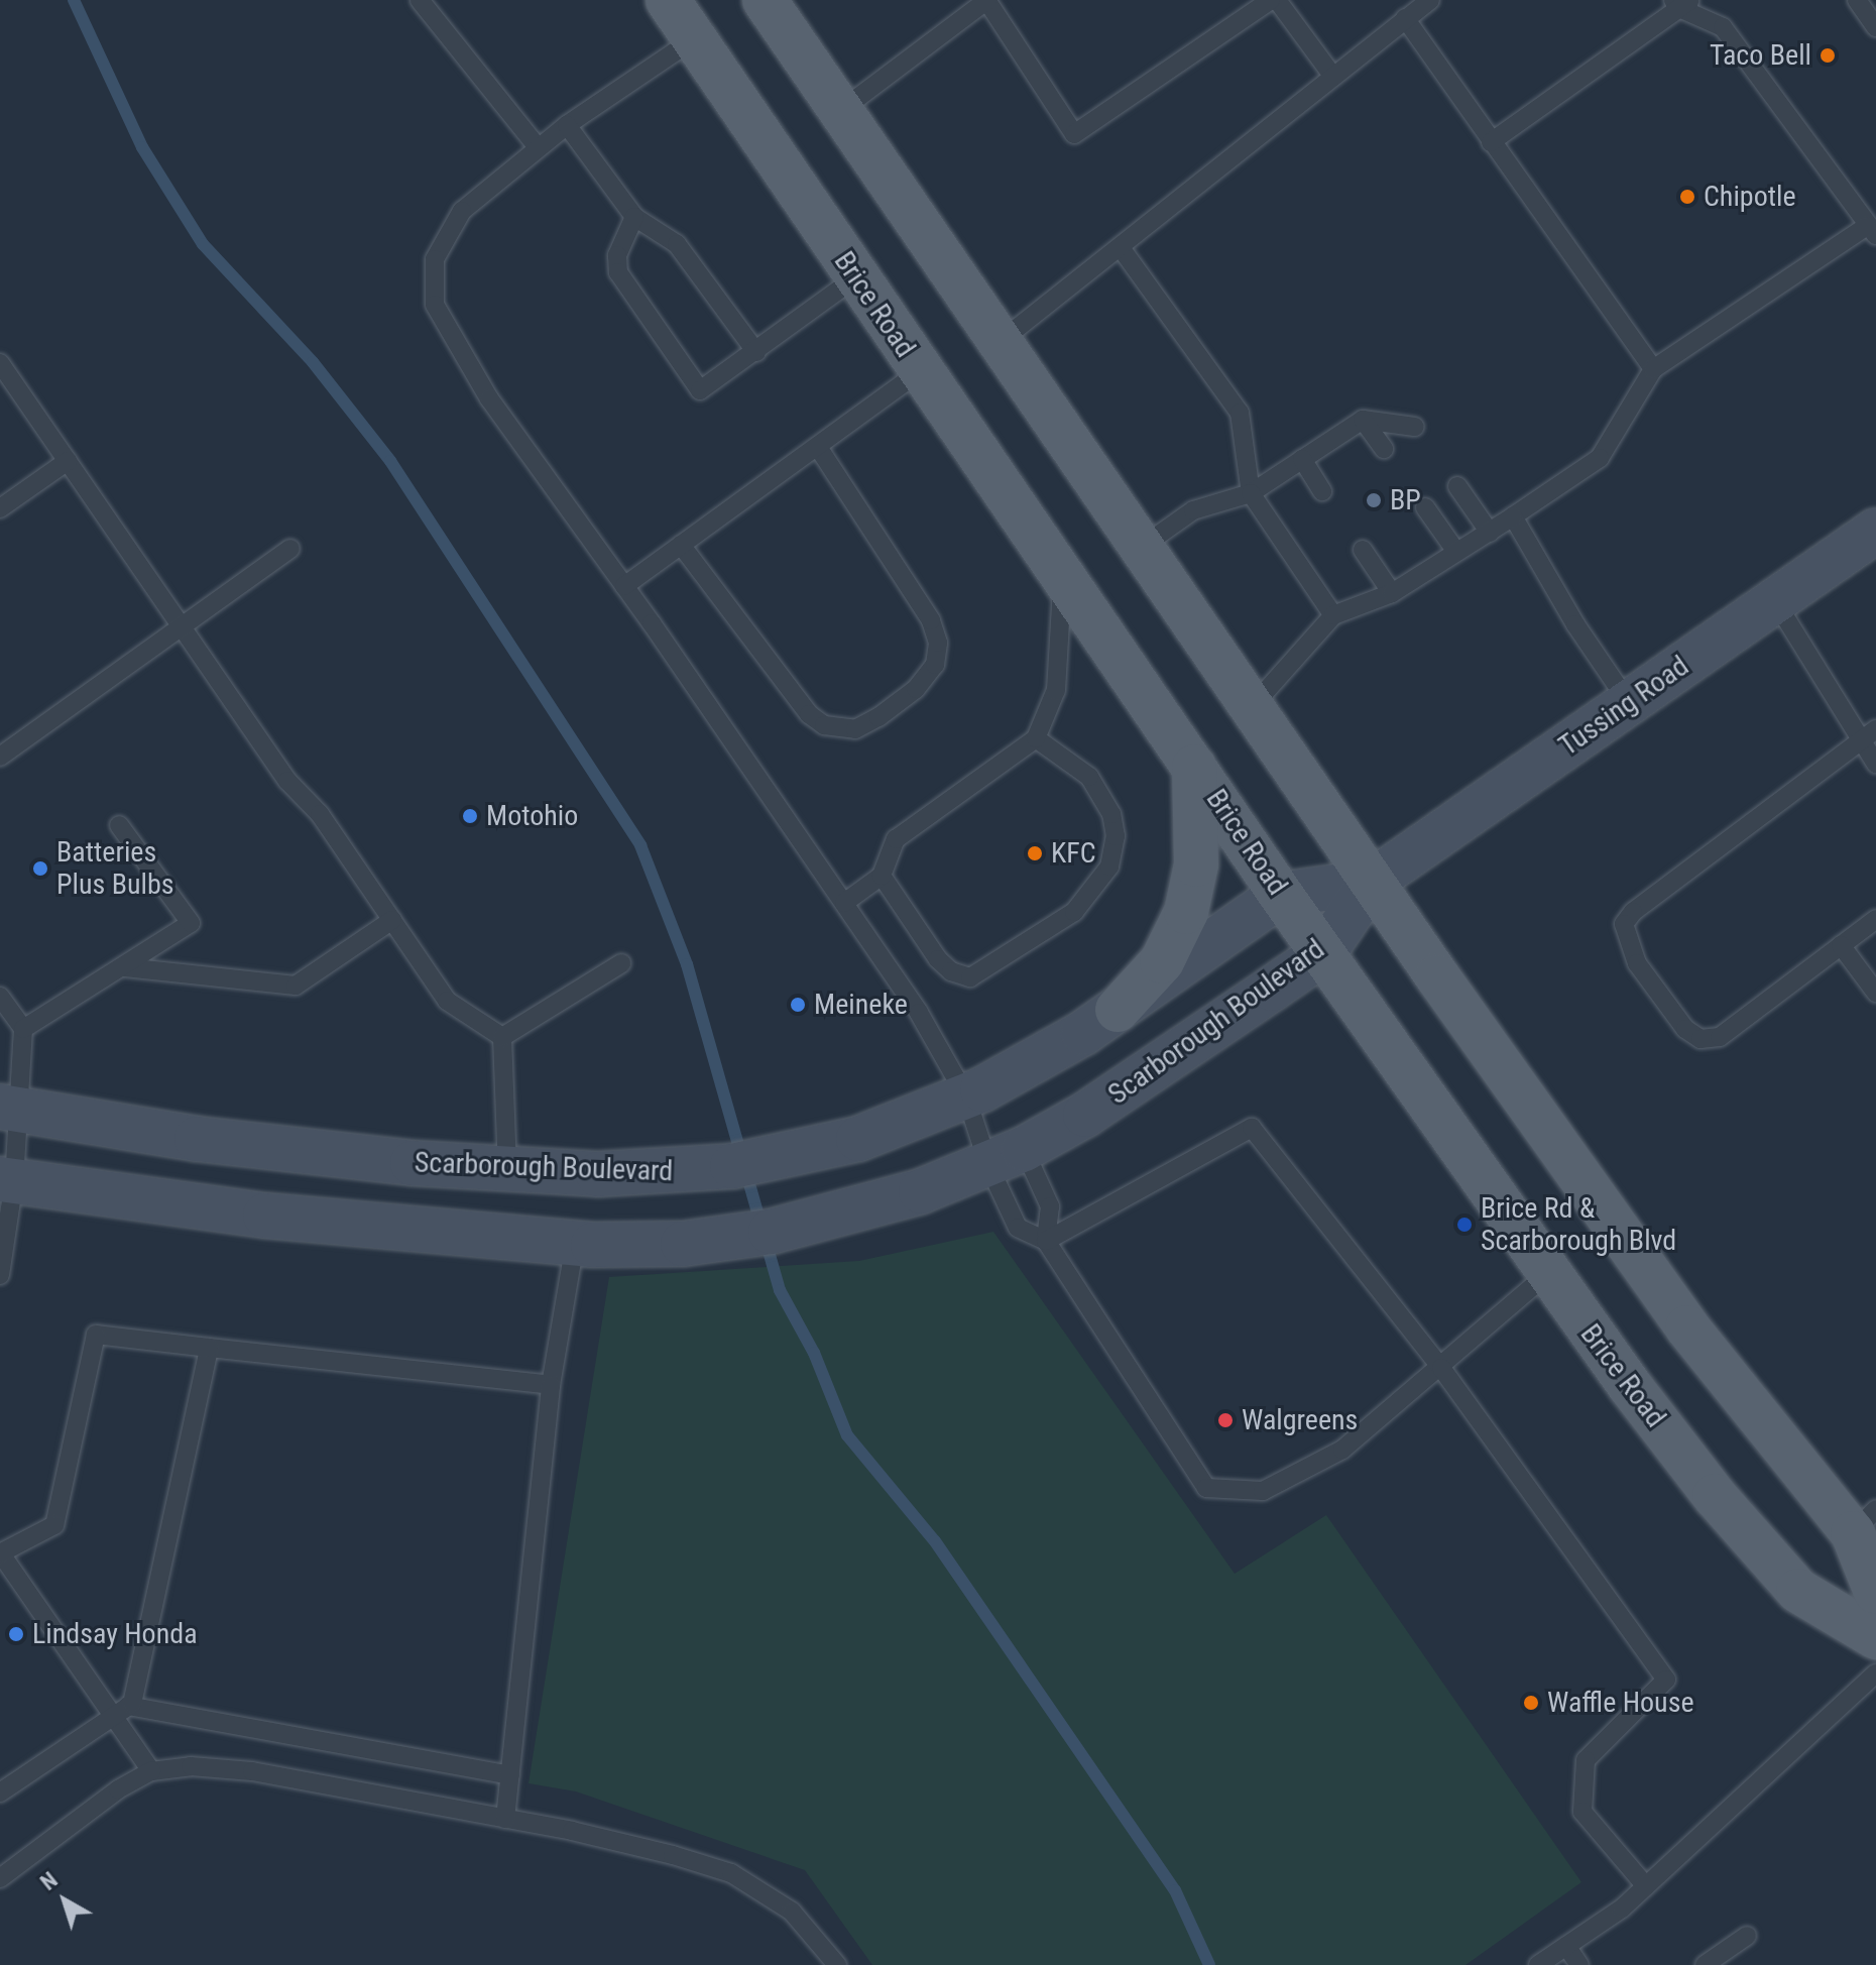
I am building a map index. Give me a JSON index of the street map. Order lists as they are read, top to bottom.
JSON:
{
  "streets": {
    "main road": ["Brice Road"],
    "street": ["Tussing Road", "Scarborough Boulevard"]
  },
  "crossings": [
    ["Brice Road", "Scarborough Boulevard"],
    ["Tussing Road", "Scarborough Boulevard"]
  ],
  "places": [
    "Taco Bell",
    "Chipotle",
    "BP",
    "Motohio",
    "KFC",
    "Batteries Plus Bulbs",
    "Meineke",
    "Brice Rd & Scarborough Blvd",
    "Walgreens",
    "Lindsay Honda",
    "Waffle House"
  ],
  "north": "top left"
}
